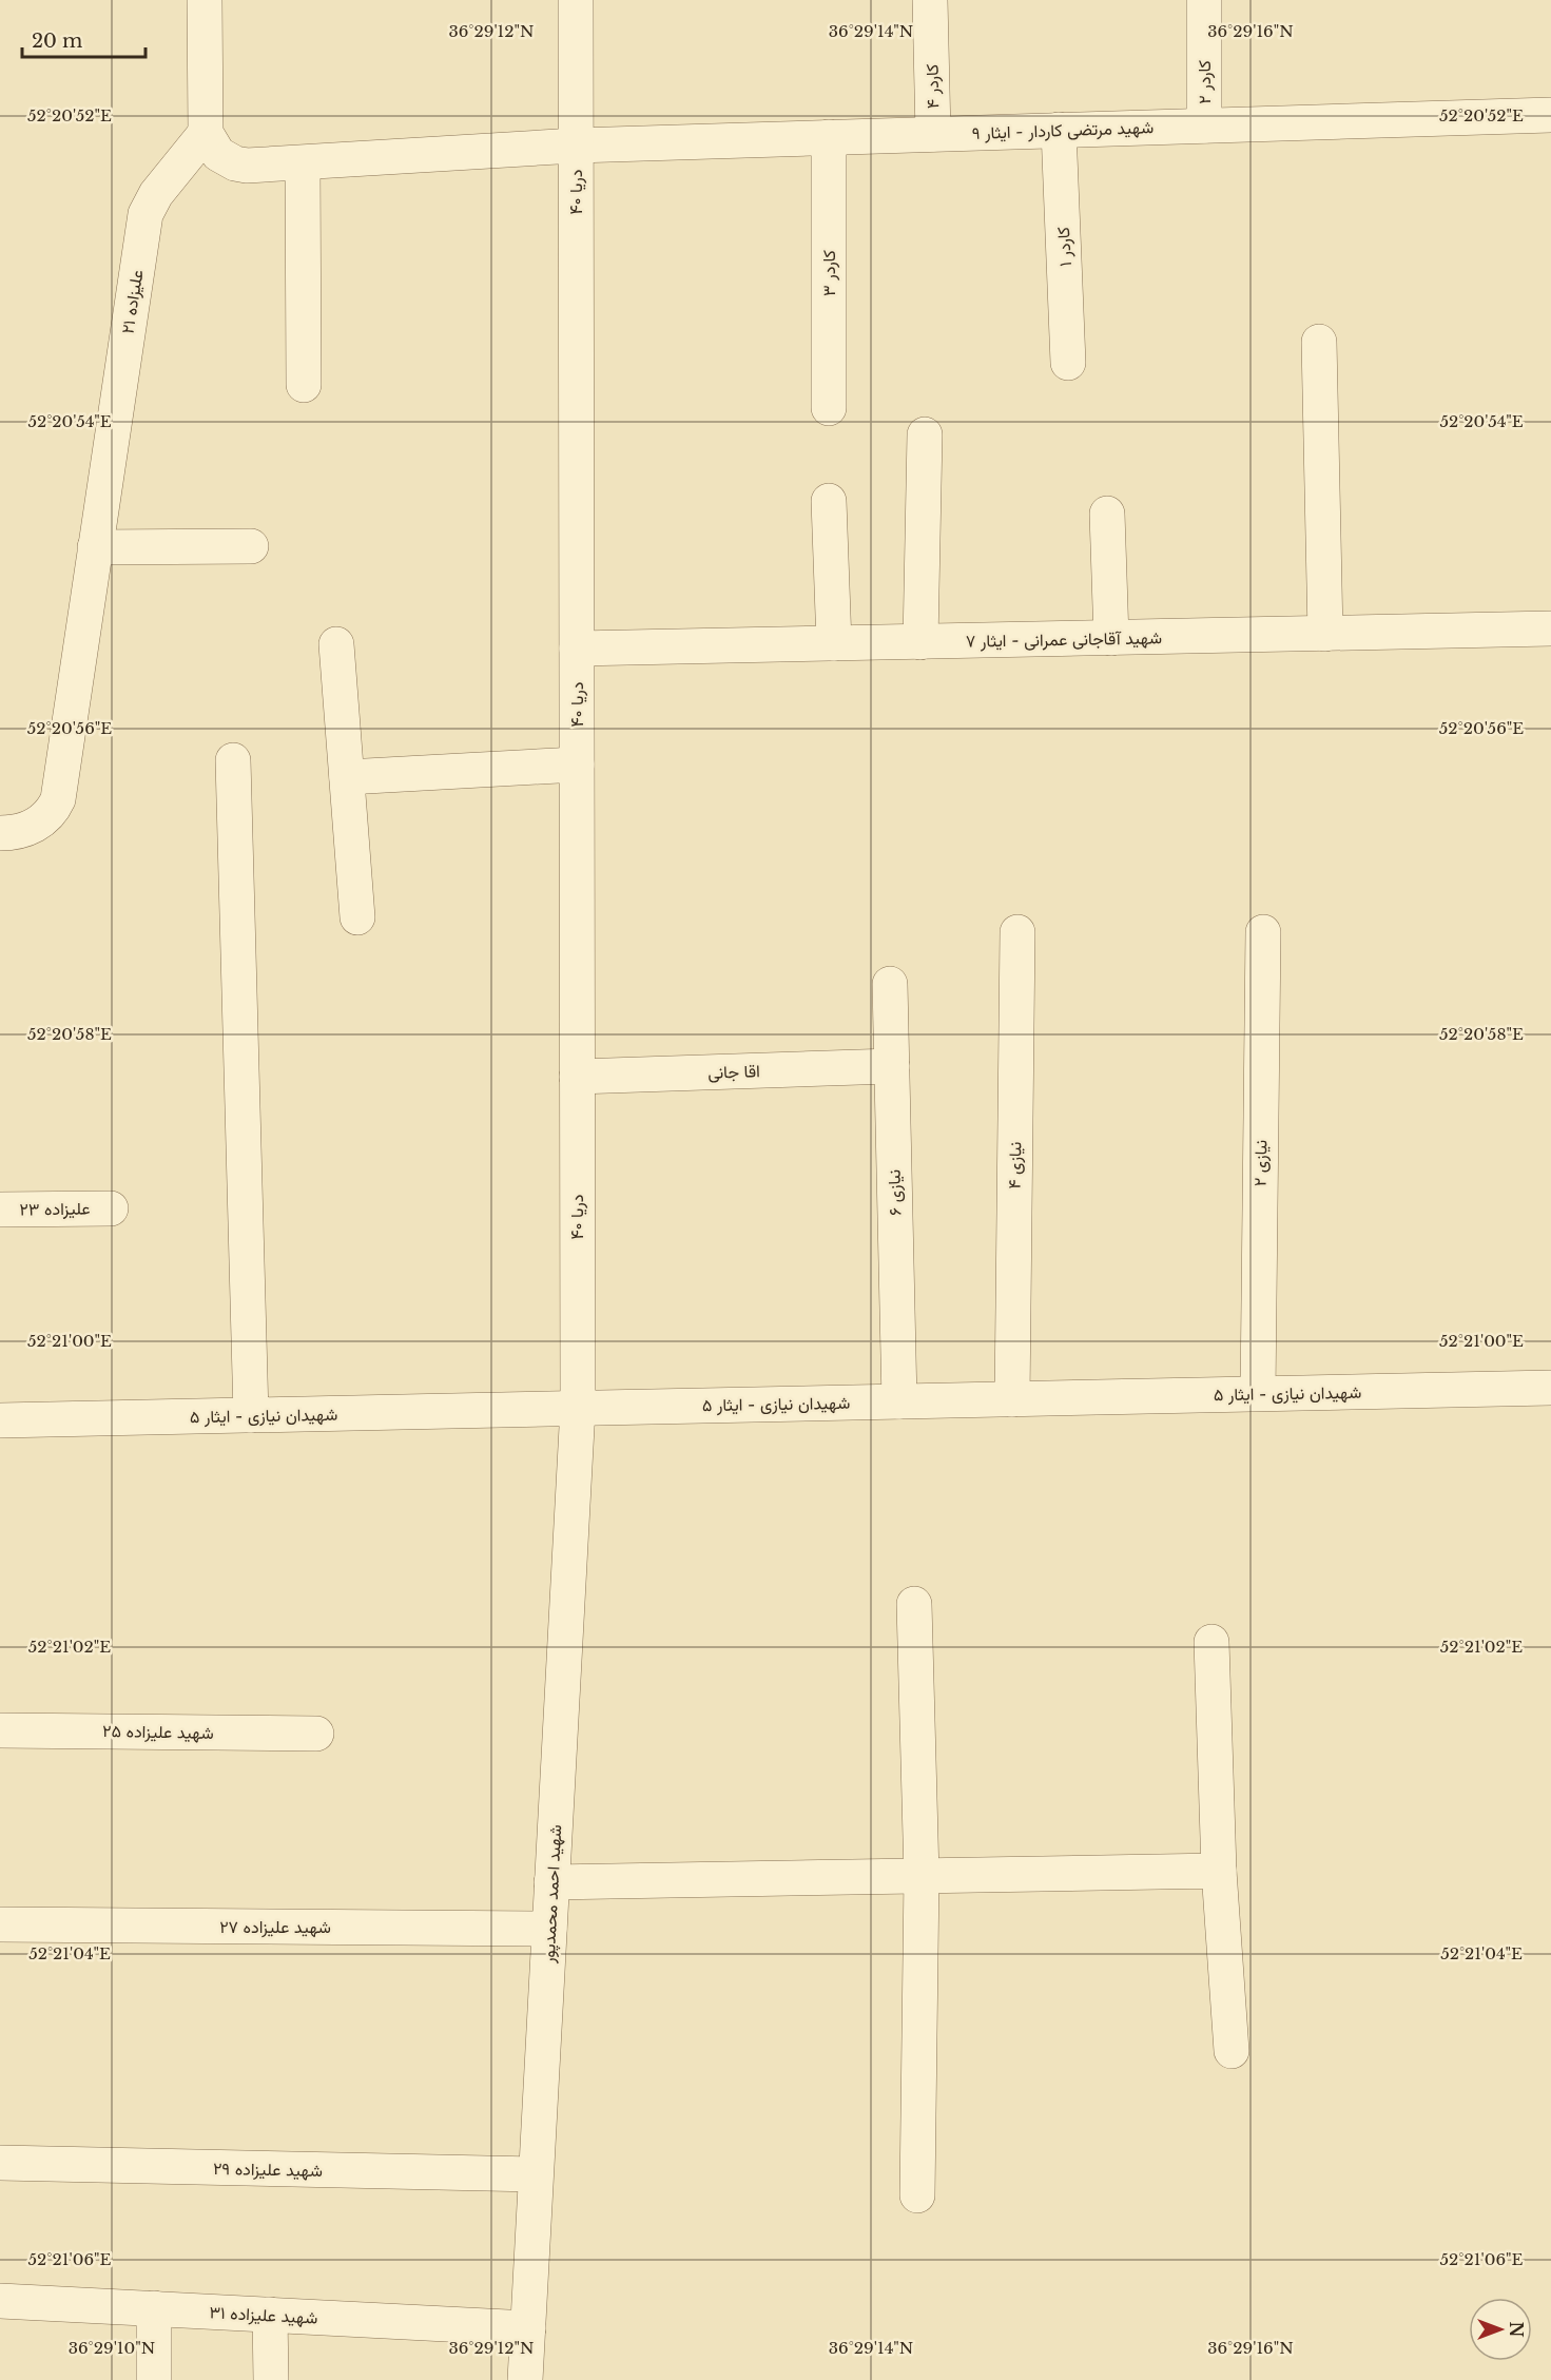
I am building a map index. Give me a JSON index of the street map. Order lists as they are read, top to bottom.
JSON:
{
  "streets": {
    "street": [
      "کاردر ۲",
      "کاردر ۴",
      "شهید مرتضی کاردار - ایثار ۹",
      "دریا ۴۰",
      "کاردر ۱",
      "کاردر ۳",
      "علیزاده ۲۱",
      "شهید آقاجانی عمرانی - ایثار ۷",
      "اقا جانی",
      "نیازی ۲",
      "نیازی ۴",
      "نیازی ۶",
      "علیزاده ۲۳",
      "شهیدان نیازی - ایثار ۵",
      "شهید علیزاده ۲۵",
      "شهید احمد محمدپور",
      "شهید علیزاده ۲۷",
      "شهید علیزاده ۲۹",
      "شهید علیزاده ۳۱"
    ]
  },
  "crossings": [
    ["کاردر ۲", "شهید مرتضی کاردار - ایثار ۹"],
    ["کاردر ۴", "شهید مرتضی کاردار - ایثار ۹"],
    ["شهید مرتضی کاردار - ایثار ۹", "دریا ۴۰"],
    ["شهید مرتضی کاردار - ایثار ۹", "کاردر ۱"],
    ["شهید مرتضی کاردار - ایثار ۹", "کاردر ۳"],
    ["دریا ۴۰", "شهید آقاجانی عمرانی - ایثار ۷"],
    ["دریا ۴۰", "اقا جانی"],
    ["دریا ۴۰", "شهیدان نیازی - ایثار ۵"],
    ["دریا ۴۰", "شهید احمد محمدپور"],
    ["اقا جانی", "نیازی ۶"],
    ["نیازی ۲", "شهیدان نیازی - ایثار ۵"],
    ["نیازی ۴", "شهیدان نیازی - ایثار ۵"],
    ["نیازی ۶", "شهیدان نیازی - ایثار ۵"],
    ["شهیدان نیازی - ایثار ۵", "شهید احمد محمدپور"],
    ["شهید احمد محمدپور", "شهید علیزاده ۲۷"],
    ["شهید احمد محمدپور", "شهید علیزاده ۲۹"],
    ["شهید احمد محمدپور", "شهید علیزاده ۳۱"]
  ],
  "scale_bar": "20 m",
  "north": "right",
  "coordinates": [
    "36°29'12\"N",
    "36°29'14\"N",
    "36°29'16\"N",
    "52°20'52\"E",
    "52°20'54\"E",
    "52°20'56\"E",
    "52°20'58\"E",
    "52°21'00\"E",
    "52°21'02\"E",
    "52°21'04\"E",
    "52°21'06\"E",
    "36°29'10\"N"
  ]
}
